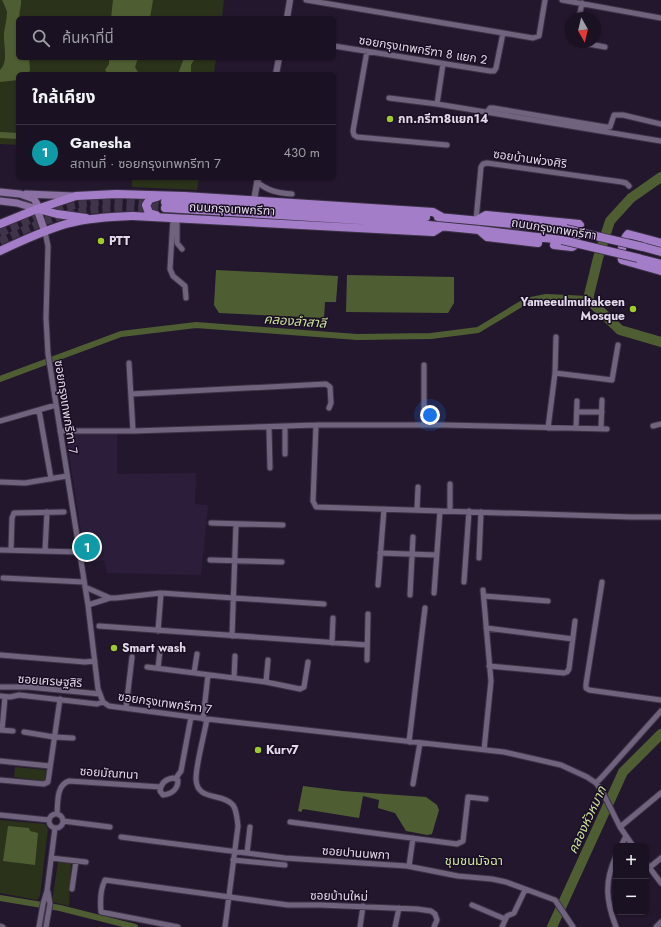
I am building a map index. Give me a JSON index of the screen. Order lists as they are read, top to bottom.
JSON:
{
  "streets": {
    "main road": ["ถนนกรุงเทพกรีฑา"],
    "street": [
      "ซอยกรุงเทพกรีฑา 8 แยก 2",
      "ซอยบ้านพ่วงศิริ",
      "ซอยกรุงเทพกรีฑา 7",
      "ซอยเศรษฐสิริ",
      "ซอยมัณฑนา",
      "ซอยปานนพภา",
      "ซอยบ้านใหม่"
    ]
  },
  "crossings": [
    ["ซอยบ้านพ่วงศิริ", "ถนนกรุงเทพกรีฑา"],
    ["ถนนกรุงเทพกรีฑา", "ซอยกรุงเทพกรีฑา 7"],
    ["ซอยกรุงเทพกรีฑา 7", "ซอยเศรษฐสิริ"]
  ],
  "districts": ["ชุมชนมัจฉา"],
  "water": ["คลองลำสาลี", "คลองหัวหมาก"],
  "places": [
    "กท.กรีฑา8แยก14",
    "PTT",
    "Yameeulmultakeen Mosque",
    "Smart wash",
    "Kurv7"
  ],
  "north": "bottom",
  "page": {
    "search": "ค้นหาที่นี่",
    "heading": "ใกล้เคียง",
    "list": [
      {
        "mark": "1",
        "name": "Ganesha",
        "note": "สถานที่ · ซอยกรุงเทพกรีฑา 7",
        "value": "430 m"
      }
    ],
    "pins": "1",
    "map_buttons": ["+", "−"]
  }
}
